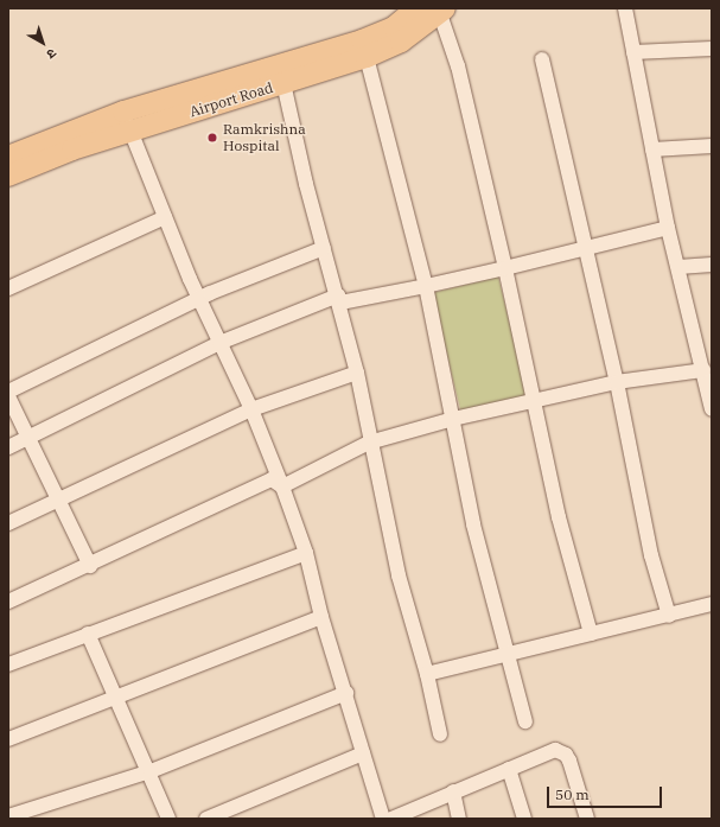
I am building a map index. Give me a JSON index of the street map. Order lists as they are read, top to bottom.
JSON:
{
  "streets": {
    "main road": ["Airport Road"]
  },
  "places": ["Ramkrishna Hospital"],
  "scale_bar": "50 m",
  "north": "bottom right"
}
